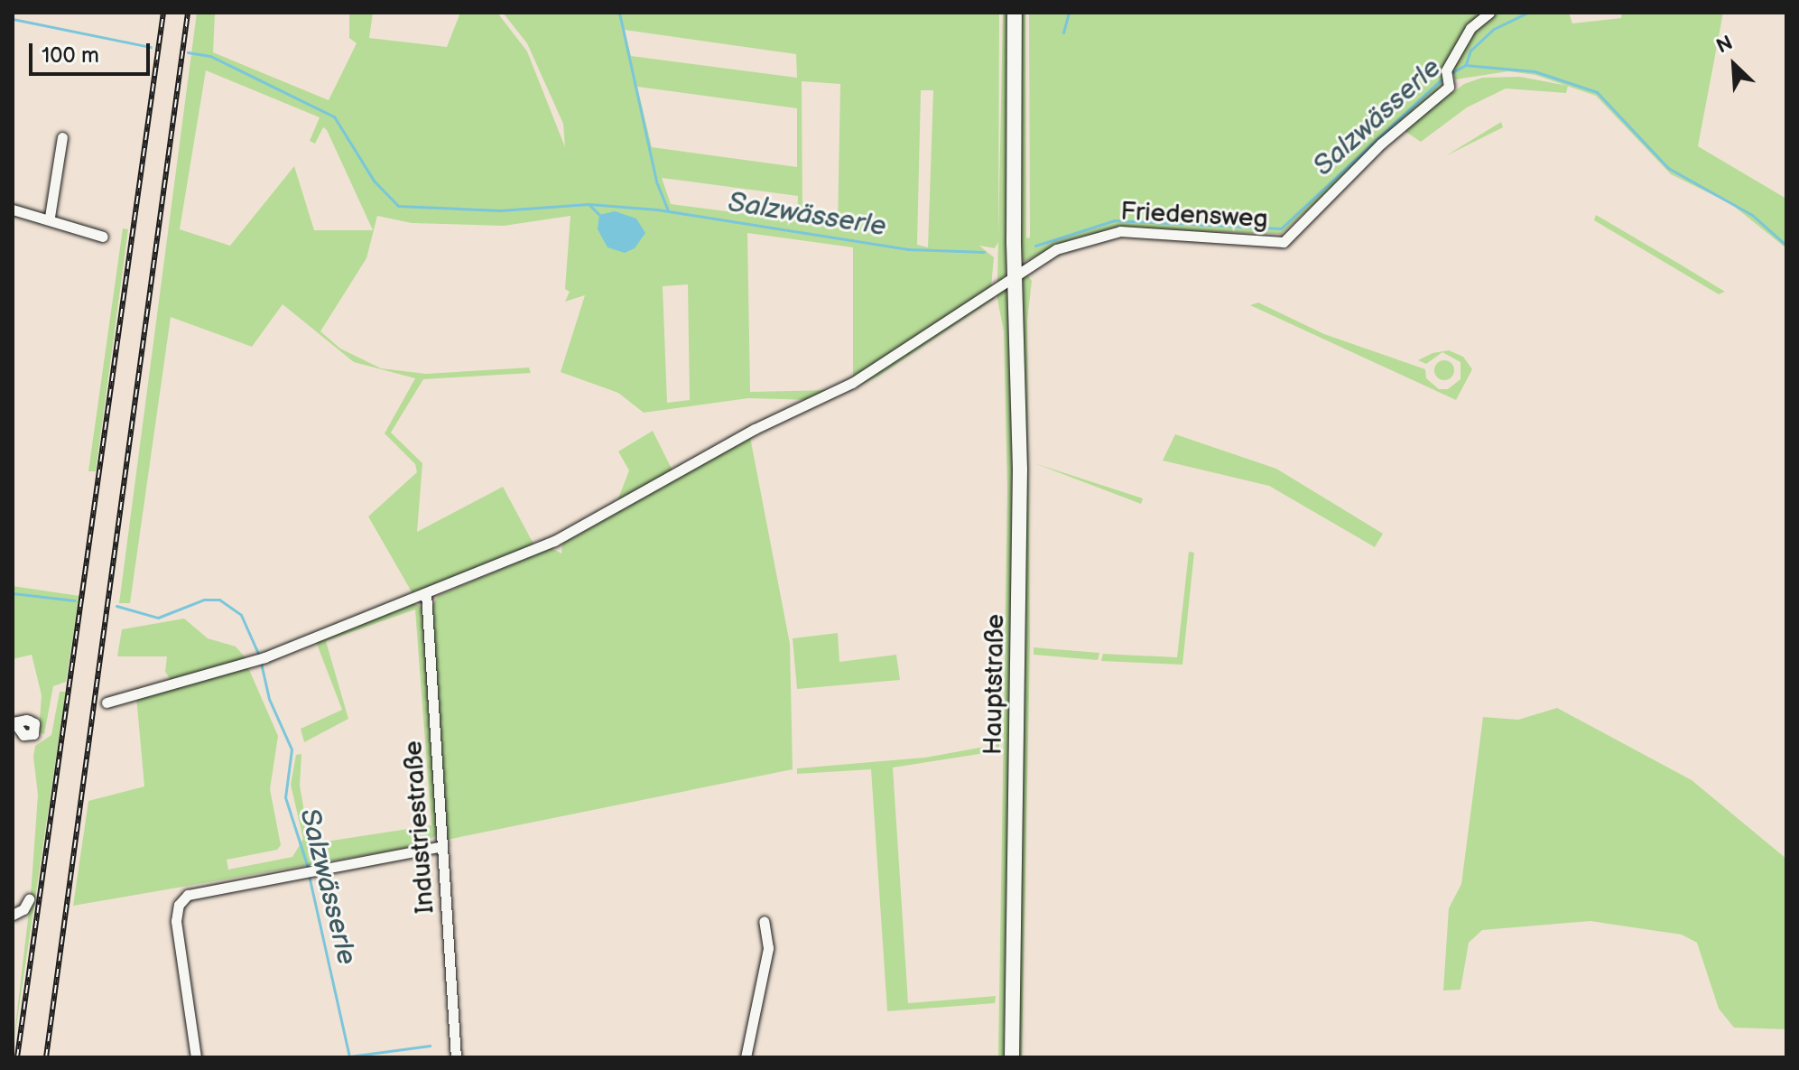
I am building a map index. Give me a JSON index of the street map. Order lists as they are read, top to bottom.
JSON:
{
  "streets": {
    "street": ["Friedensweg", "Hauptstraße", "Industriestraße"]
  },
  "crossings": [
    ["Friedensweg", "Hauptstraße"],
    ["Friedensweg", "Industriestraße"]
  ],
  "water": ["Salzwässerle"],
  "scale_bar": "100 m",
  "north": "top left"
}
